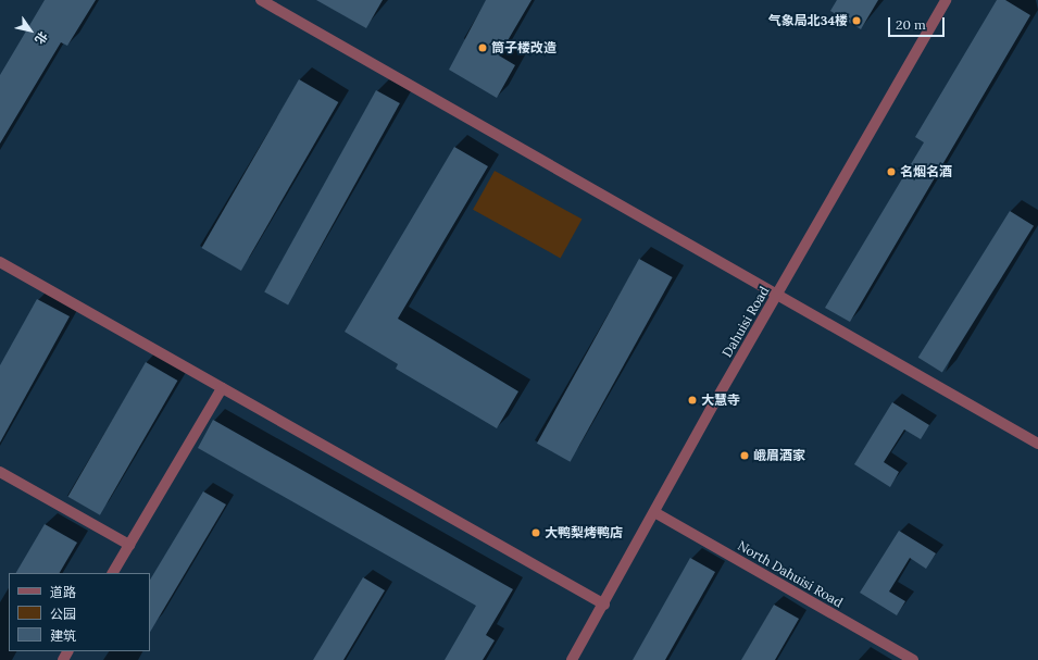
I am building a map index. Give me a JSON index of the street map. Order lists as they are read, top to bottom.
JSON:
{
  "streets": {
    "street": ["Dahuisi Road", "North Dahuisi Road"]
  },
  "crossings": [
    ["Dahuisi Road", "North Dahuisi Road"]
  ],
  "places": [
    "气象局北34楼",
    "筒子楼改造",
    "名烟名酒",
    "大慧寺",
    "峨眉酒家",
    "大鸭梨烤鸭店"
  ],
  "legend": ["道路", "公园", "建筑"],
  "scale_bar": "20 m",
  "north": "bottom right"
}
